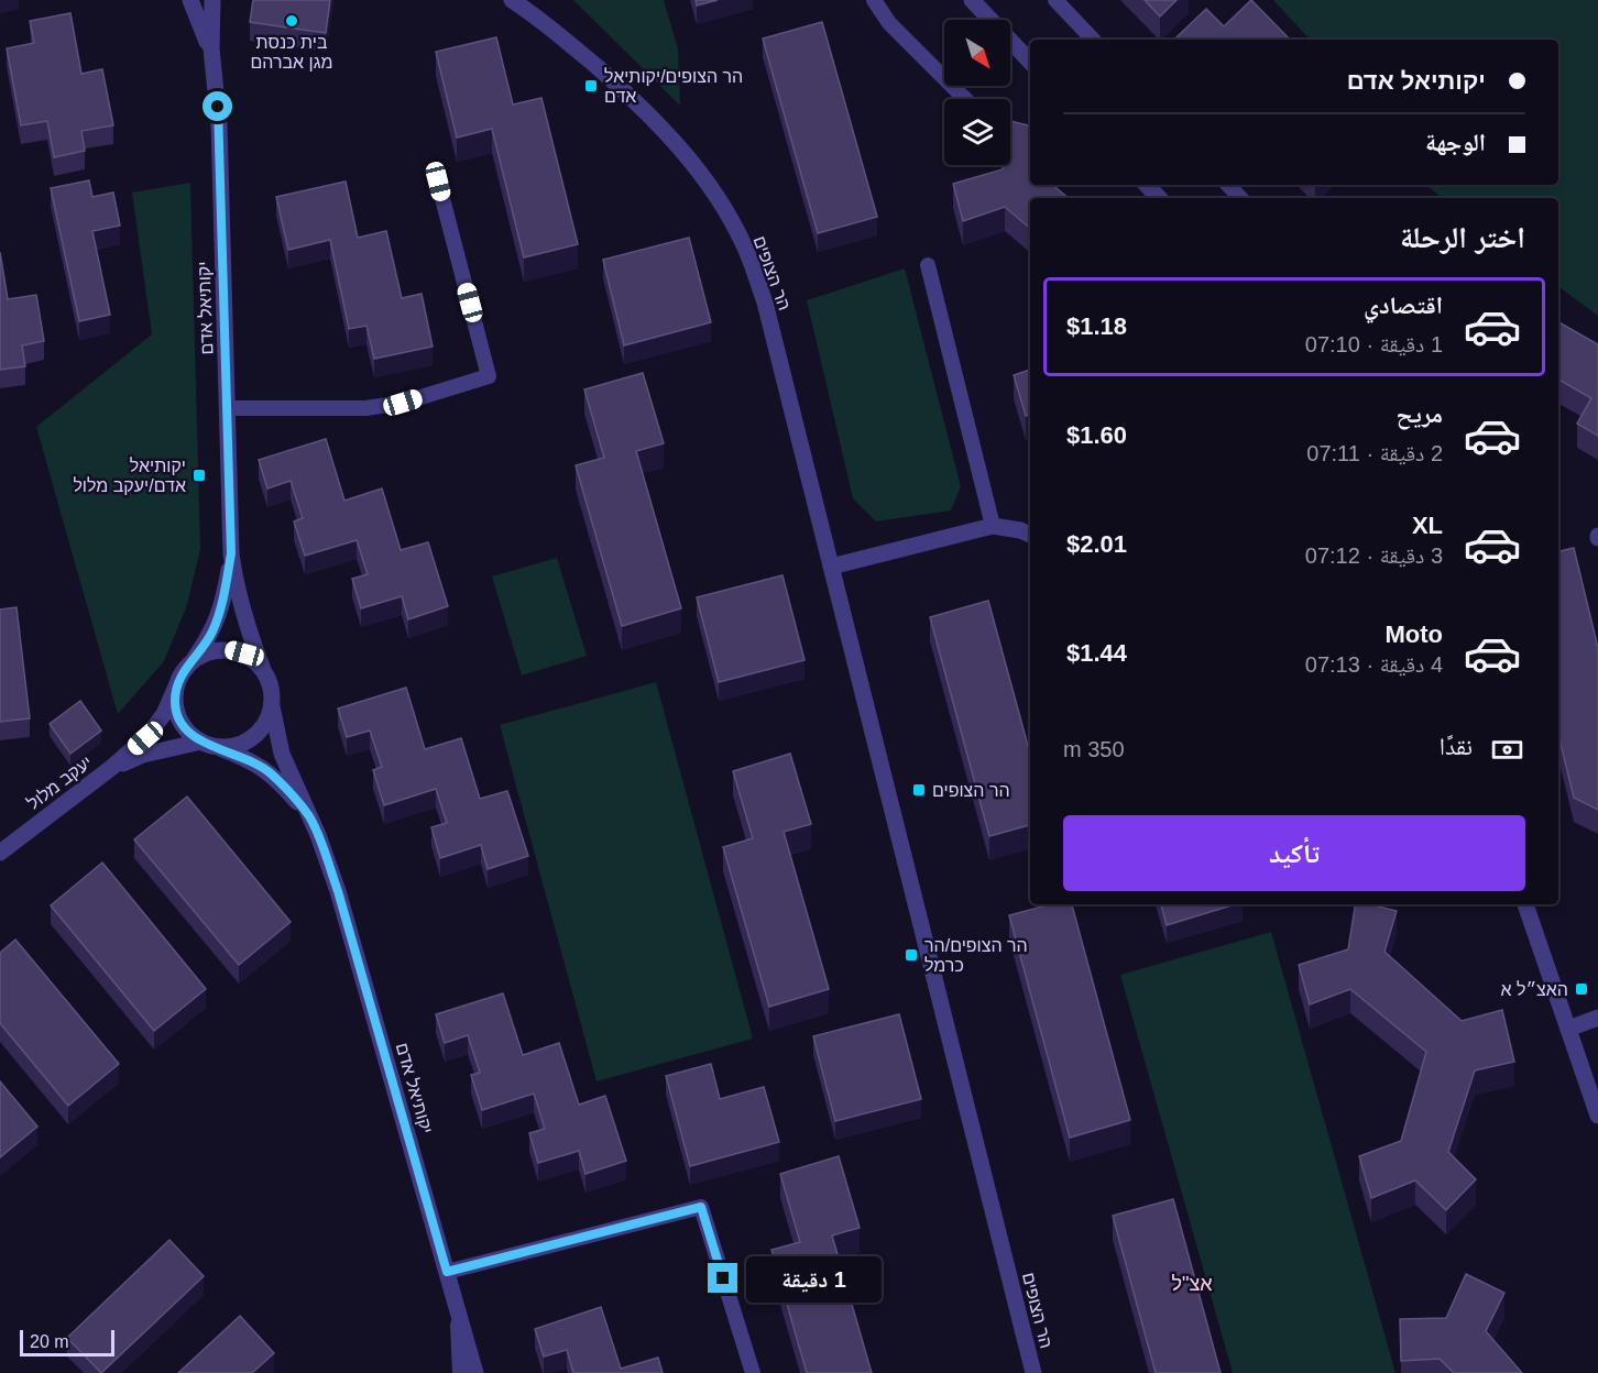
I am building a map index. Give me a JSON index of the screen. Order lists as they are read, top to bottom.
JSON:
{
  "streets": {
    "street": ["הר הצופים", "יקותיאל אדם", "יעקב מלול"]
  },
  "crossings": [
    ["יקותיאל אדם", "יעקב מלול"]
  ],
  "districts": ["אצ\"ל"],
  "places": {
    "other": ["בית כנסת מגן אברהם"],
    "transit": [
      "הר הצופים/יקותיאל אדם",
      "יקותיאל אדם/יעקב מלול",
      "הר הצופים",
      "הר הצופים/הר כרמל",
      "האצ״ל א"
    ]
  },
  "scale_bar": "20 m",
  "north": "bottom right",
  "page": {
    "banner": ["יקותיאל אדם", "الوجهة"],
    "heading": "اختر الرحلة",
    "list": [
      {
        "name": "اقتصادي",
        "note": "1 دقيقة · 07:10",
        "value": "$1.18"
      },
      {
        "name": "مريح",
        "note": "2 دقيقة · 07:11",
        "value": "$1.60"
      },
      {
        "name": "XL",
        "note": "3 دقيقة · 07:12",
        "value": "$2.01"
      },
      {
        "name": "Moto",
        "note": "4 دقيقة · 07:13",
        "value": "$1.44"
      }
    ],
    "pay": ["نقدًا", "350 m"],
    "buttons": "تأكيد",
    "bubble": "1 دقيقة",
    "scale": "20 m"
  }
}
